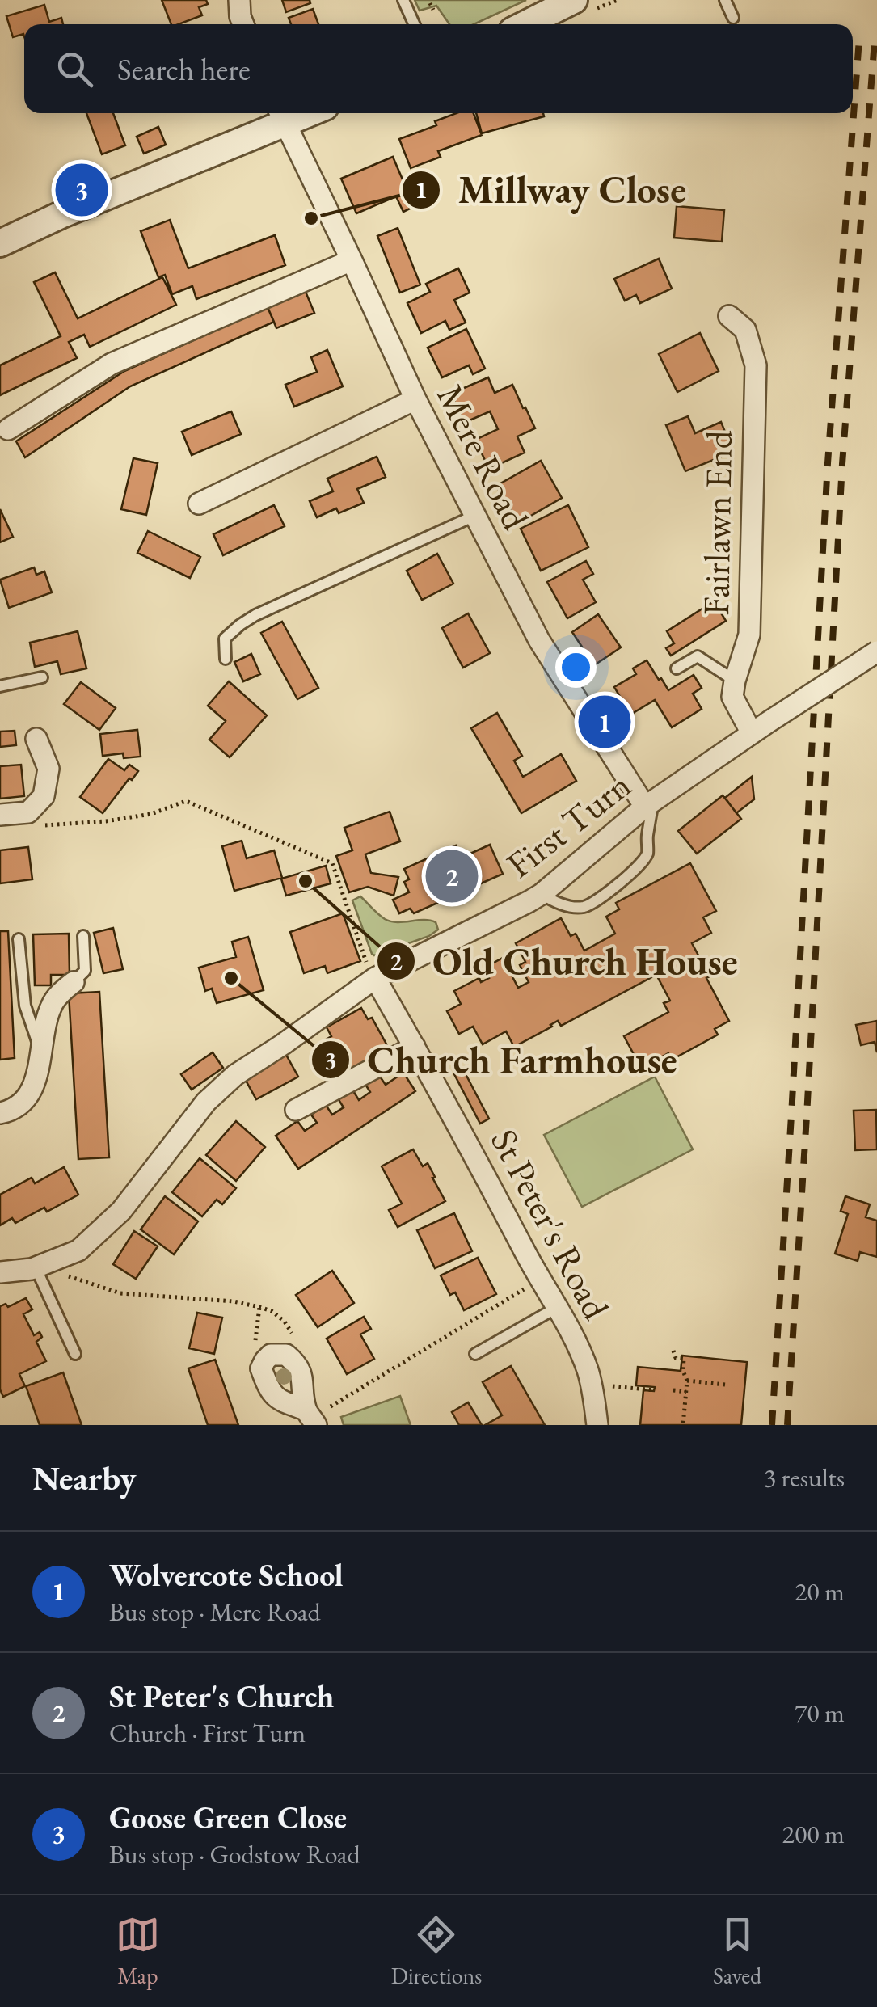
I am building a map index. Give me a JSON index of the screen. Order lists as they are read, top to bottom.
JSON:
{
  "streets": {
    "street": [
      "Mere Road",
      "Fairlawn End",
      "First Turn",
      "St Peter's Road"
    ]
  },
  "crossings": [
    ["Mere Road", "First Turn"],
    ["First Turn", "St Peter's Road"]
  ],
  "places": ["Millway Close", "Old Church House", "Church Farmhouse"],
  "page": {
    "search": "Search here",
    "pins": ["3", "1", "2"],
    "heading": ["Nearby", "3 results"],
    "list": [
      {
        "mark": "1",
        "name": "Wolvercote School",
        "note": "Bus stop · Mere Road",
        "value": "20 m"
      },
      {
        "mark": "2",
        "name": "St Peter's Church",
        "note": "Church · First Turn",
        "value": "70 m"
      },
      {
        "mark": "3",
        "name": "Goose Green Close",
        "note": "Bus stop · Godstow Road",
        "value": "200 m"
      }
    ],
    "nav": ["Map", "Directions", "Saved"]
  }
}
